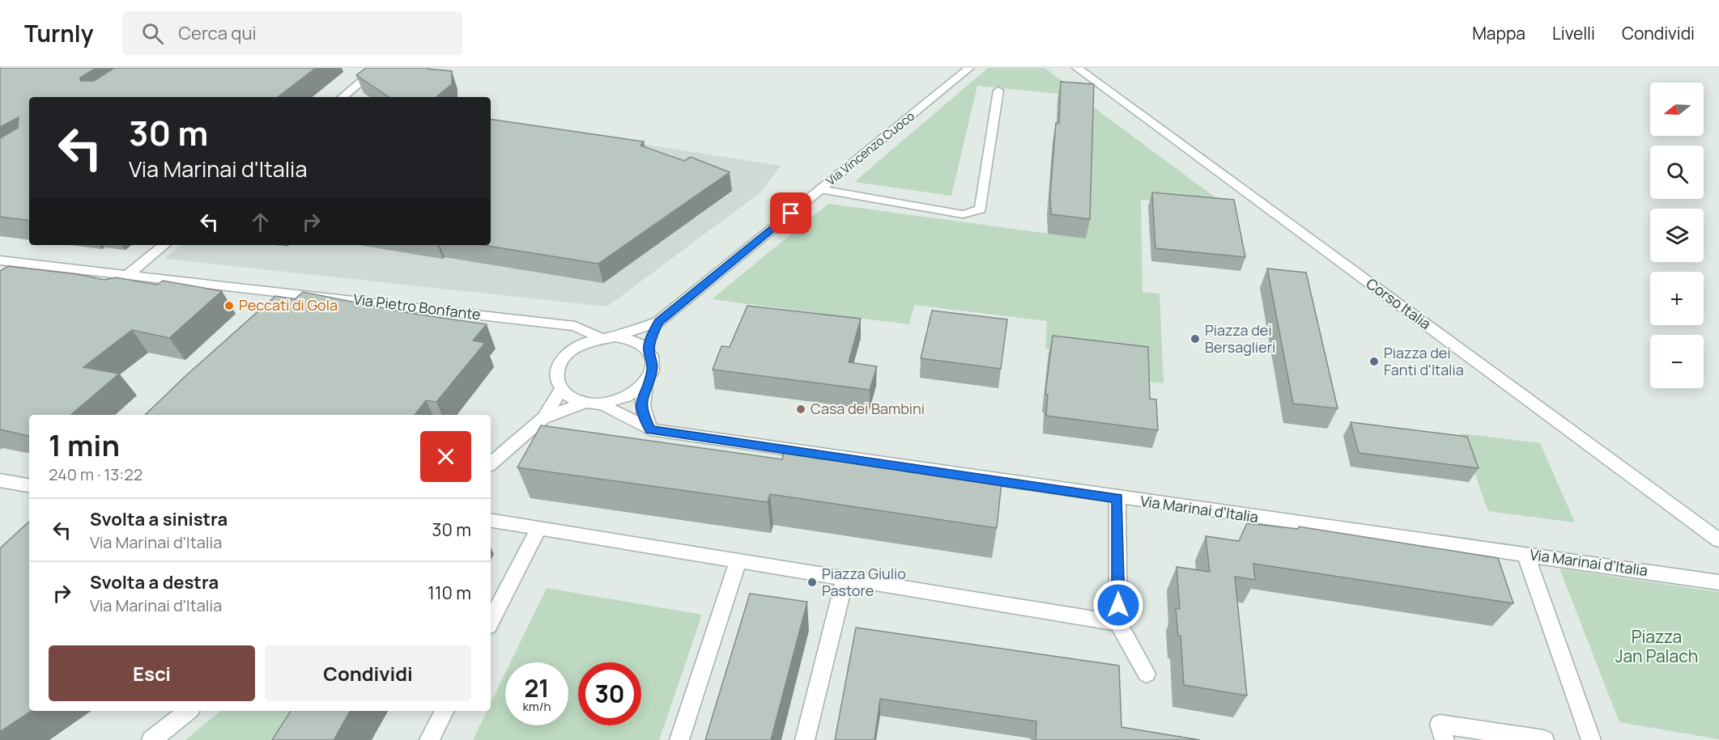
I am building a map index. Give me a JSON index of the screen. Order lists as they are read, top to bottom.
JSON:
{
  "streets": {
    "street": [
      "Via Vincenzo Cuoco",
      "Corso Italia",
      "Via Pietro Bonfante",
      "Via Marinai d'Italia"
    ]
  },
  "crossings": [
    ["Via Vincenzo Cuoco", "Via Pietro Bonfante"],
    ["Via Vincenzo Cuoco", "Via Marinai d'Italia"],
    ["Via Pietro Bonfante", "Via Marinai d'Italia"]
  ],
  "parks": ["Piazza Jan Palach"],
  "places": [
    "Peccati di Gola",
    "Piazza dei Bersaglieri",
    "Piazza dei Fanti d'Italia",
    "Casa dei Bambini",
    "Piazza Giulio Pastore"
  ],
  "north": "left",
  "page": {
    "header": "Turnly",
    "search": "Cerca qui",
    "nav": ["Mappa", "Livelli", "Condividi"],
    "map_buttons": ["+", "−"],
    "turn": ["30 m", "Via Marinai d'Italia"],
    "heading": ["1 min", "240 m · 13:22"],
    "list": [
      {
        "name": "Svolta a sinistra",
        "note": "Via Marinai d'Italia",
        "value": "30 m"
      },
      {
        "name": "Svolta a destra",
        "note": "Via Marinai d'Italia",
        "value": "110 m"
      }
    ],
    "buttons": ["Esci", "Condividi"],
    "speed": "21 km/h",
    "limit": "30"
  }
}
